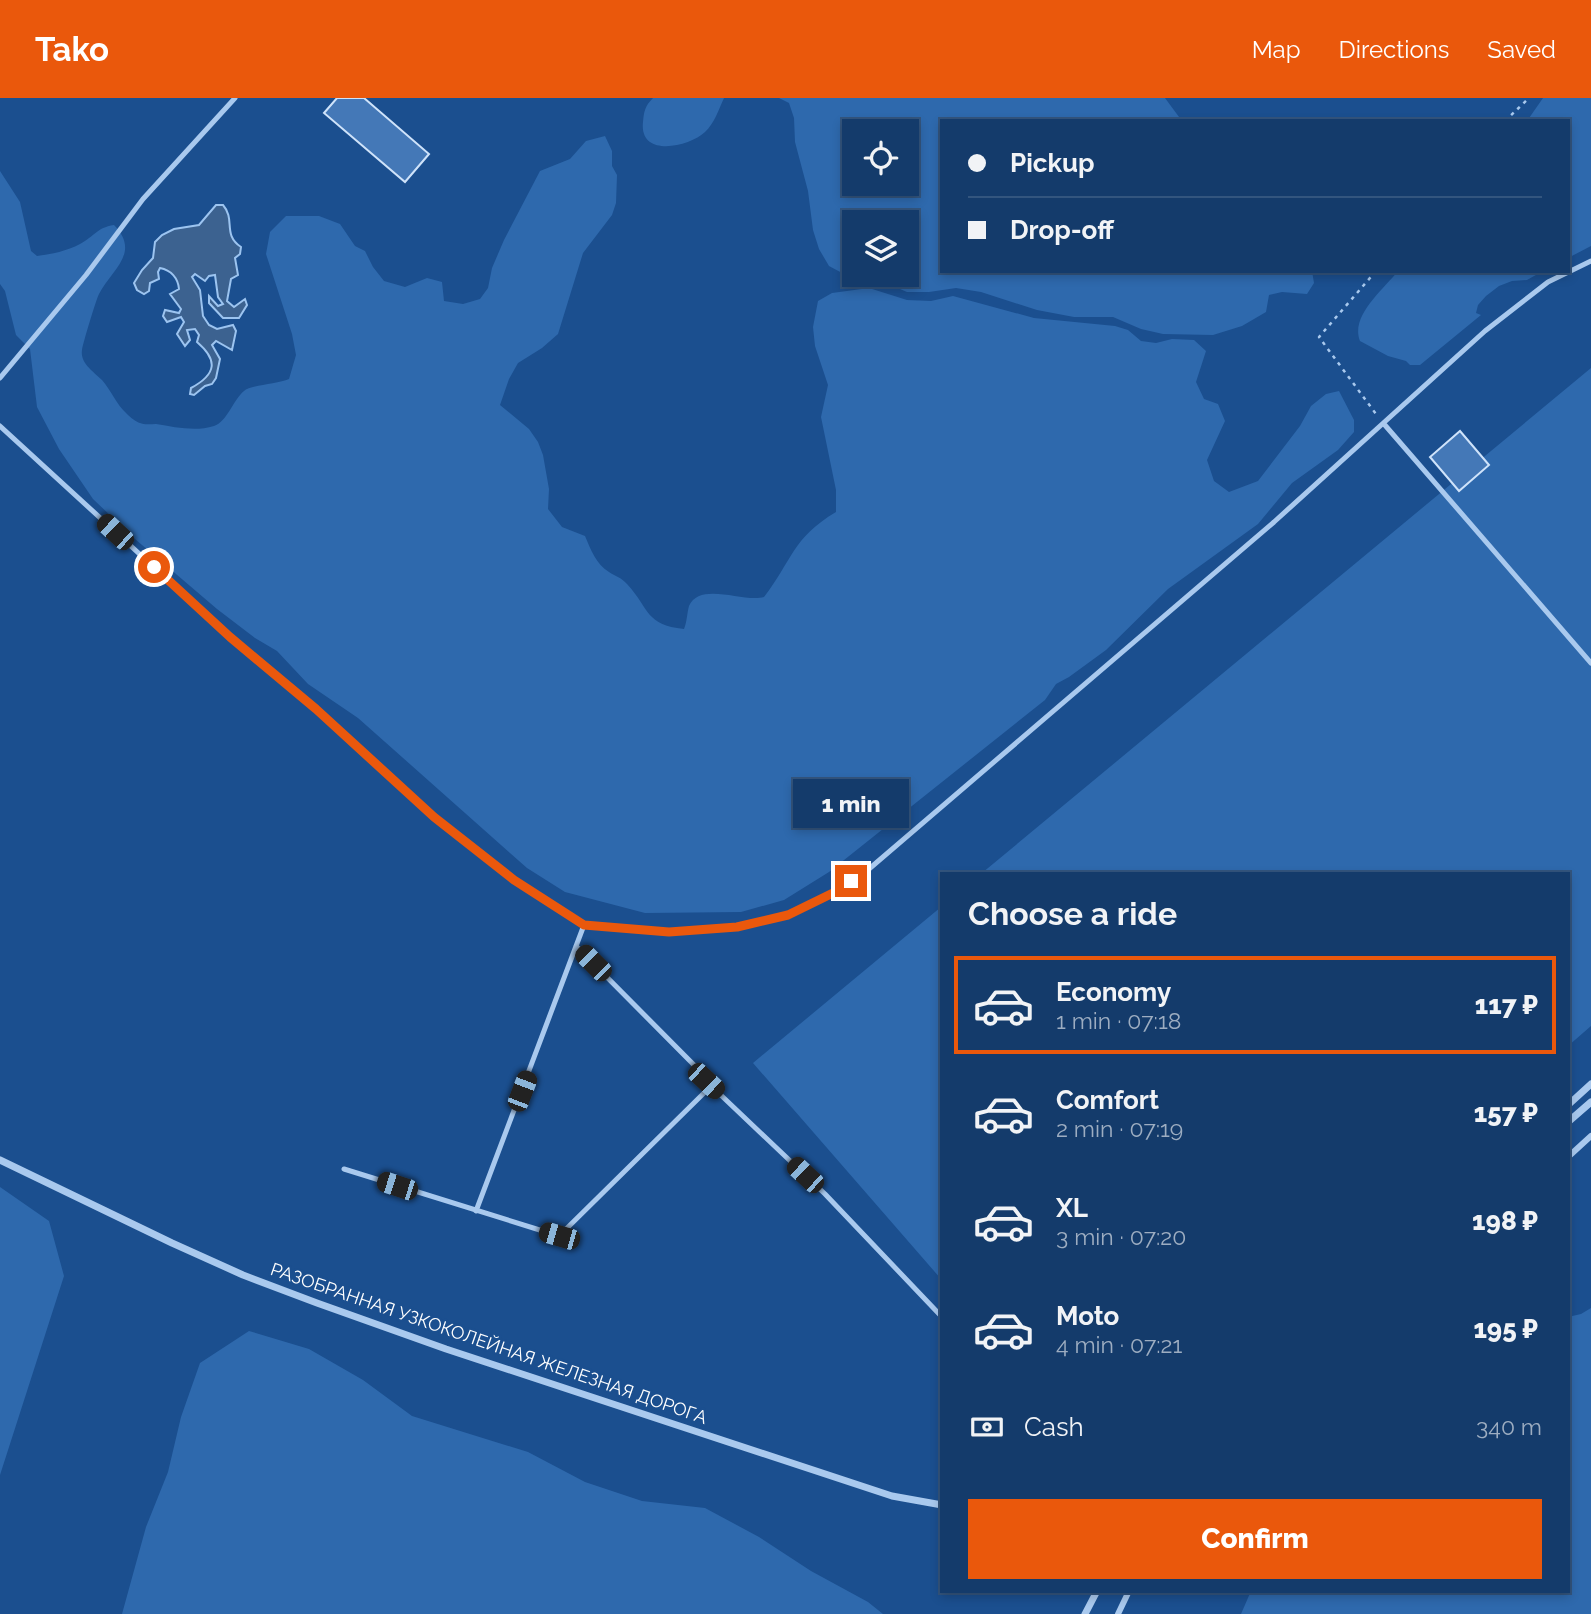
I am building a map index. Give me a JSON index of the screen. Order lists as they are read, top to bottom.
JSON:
{
  "streets": {
    "street": ["РАЗОБРАННАЯ УЗКОКОЛЕЙНАЯ ЖЕЛЕЗНАЯ ДОРОГА"]
  },
  "page": {
    "header": "Tako",
    "nav": ["Map", "Directions", "Saved"],
    "banner": ["Pickup", "Drop-off"],
    "bubble": "1 min",
    "heading": "Choose a ride",
    "list": [
      {
        "name": "Economy",
        "note": "1 min · 07:18",
        "value": "117 ₽"
      },
      {
        "name": "Comfort",
        "note": "2 min · 07:19",
        "value": "157 ₽"
      },
      {
        "name": "XL",
        "note": "3 min · 07:20",
        "value": "198 ₽"
      },
      {
        "name": "Moto",
        "note": "4 min · 07:21",
        "value": "195 ₽"
      }
    ],
    "pay": ["Cash", "340 m"],
    "buttons": "Confirm"
  }
}
